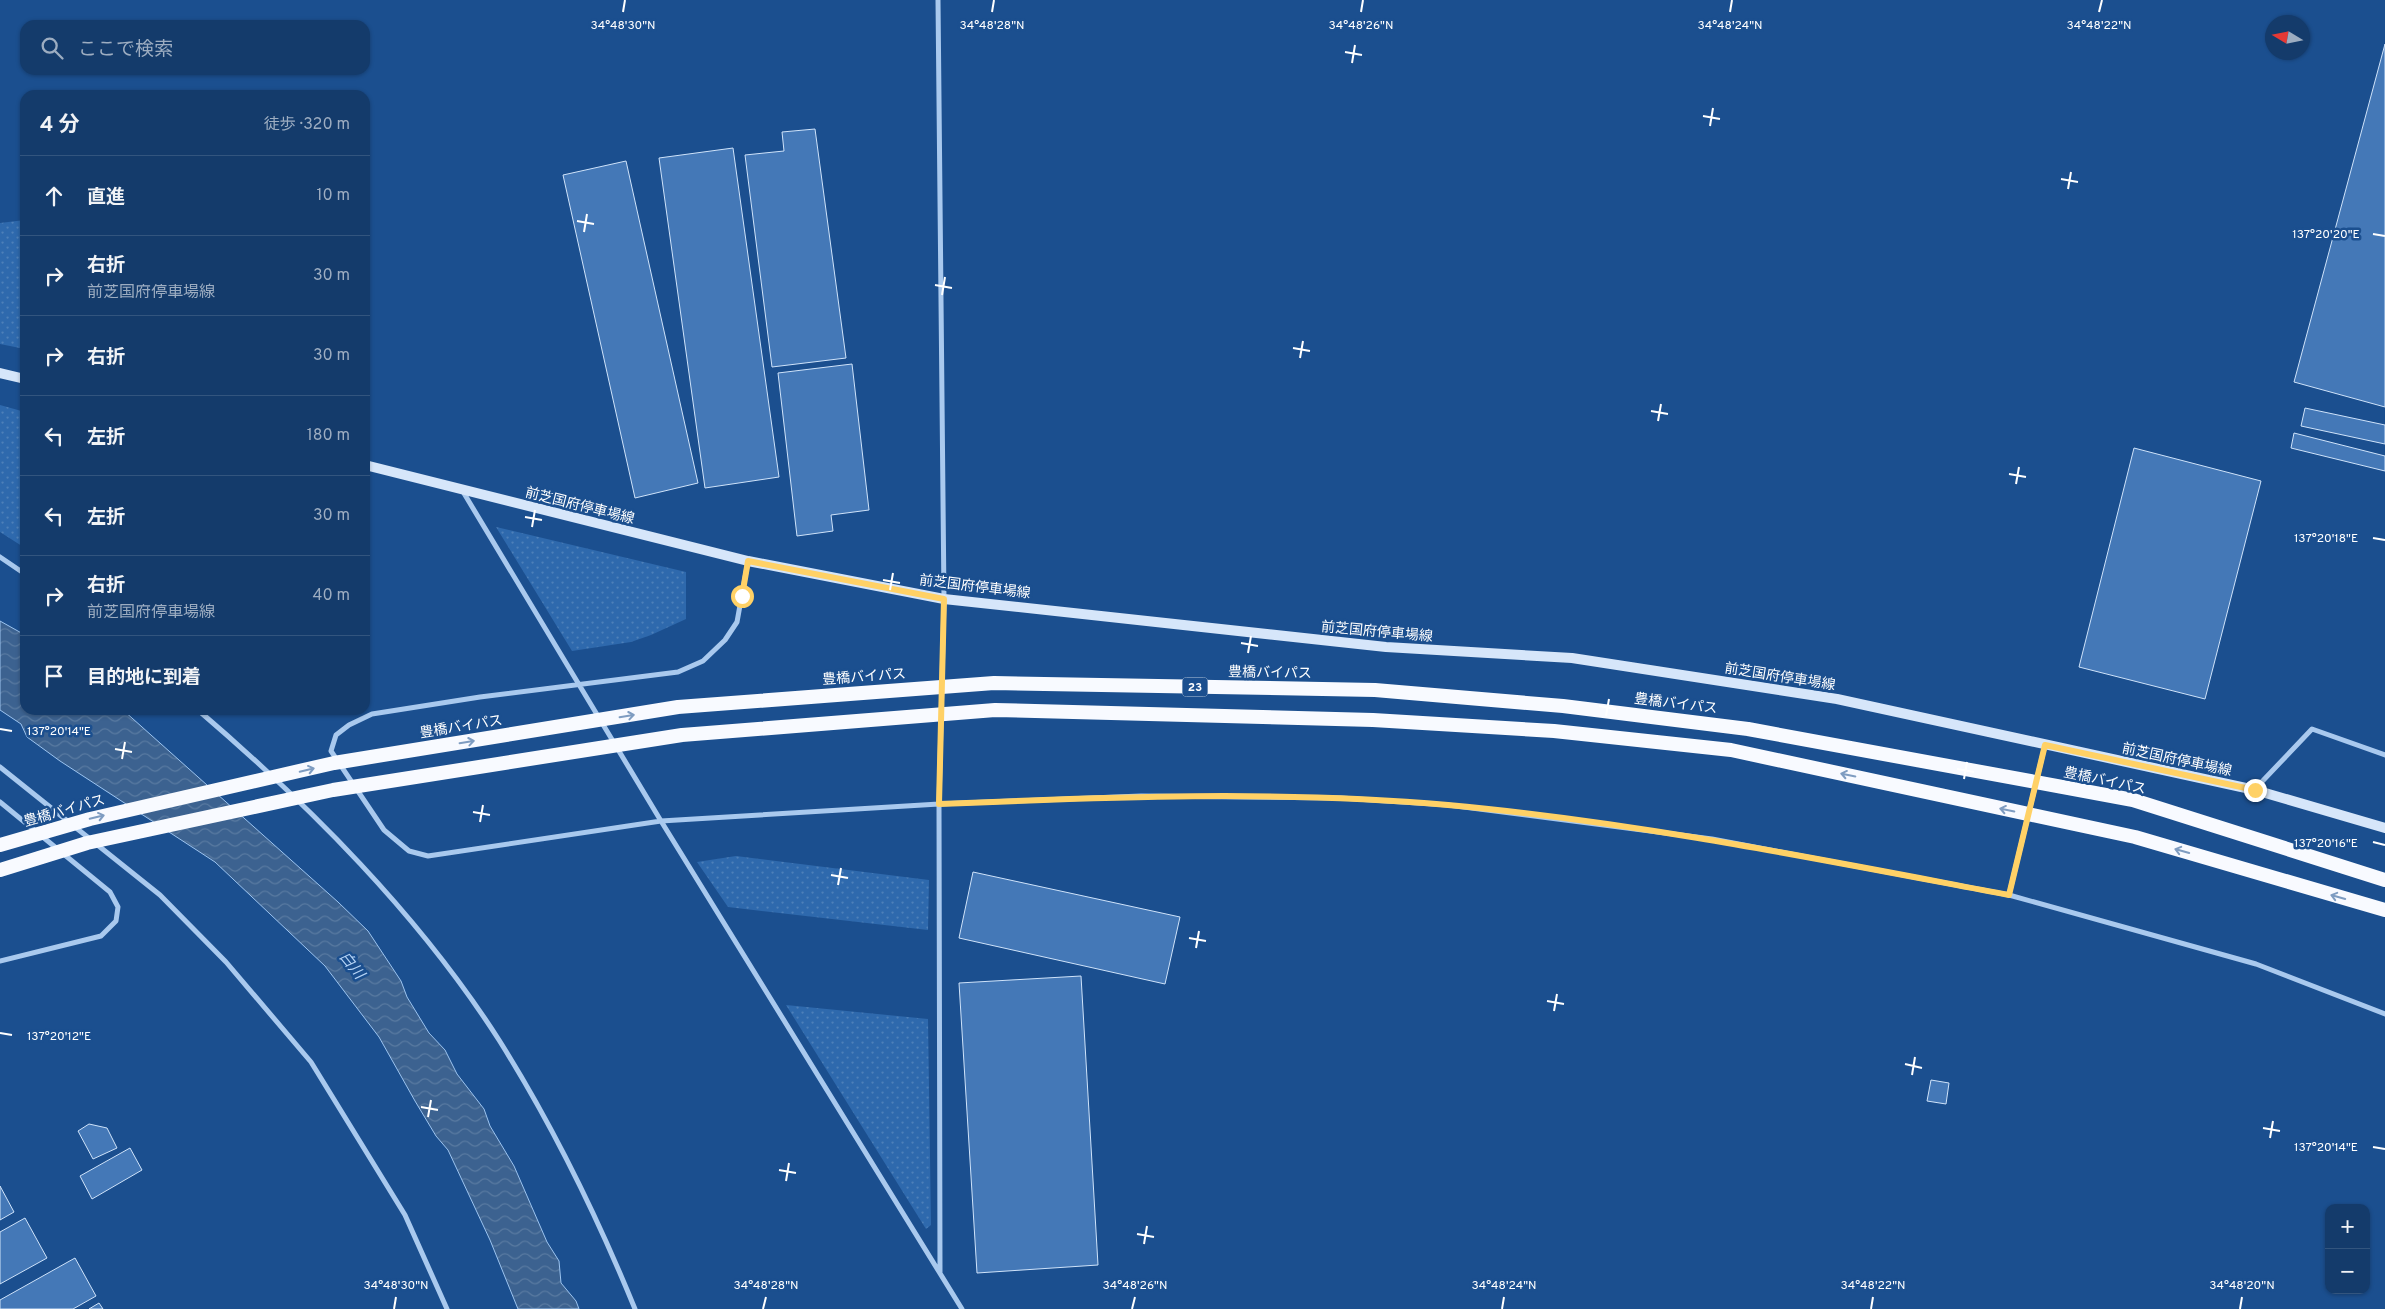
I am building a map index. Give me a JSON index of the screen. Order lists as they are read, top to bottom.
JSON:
{
  "streets": {
    "highway": ["豊橋バイパス", "23"],
    "main road": ["前芝国府停車場線"]
  },
  "water": ["白川"],
  "north": "left",
  "page": {
    "search": "ここで検索",
    "heading": ["4 分", "徒歩 · 320 m"],
    "list": [
      ["直進", "10 m"],
      ["右折", "前芝国府停車場線", "30 m"],
      ["右折", "30 m"],
      ["左折", "180 m"],
      ["左折", "30 m"],
      ["右折", "前芝国府停車場線", "40 m"],
      "目的地に到着"
    ],
    "map_buttons": ["+", "−"]
  },
  "coordinates": [
    "34°48'30\"N",
    "34°48'28\"N",
    "34°48'26\"N",
    "34°48'24\"N",
    "34°48'22\"N",
    "137°20'20\"E",
    "137°20'18\"E",
    "137°20'14\"E",
    "137°20'16\"E",
    "137°20'12\"E",
    "34°48'20\"N"
  ]
}
